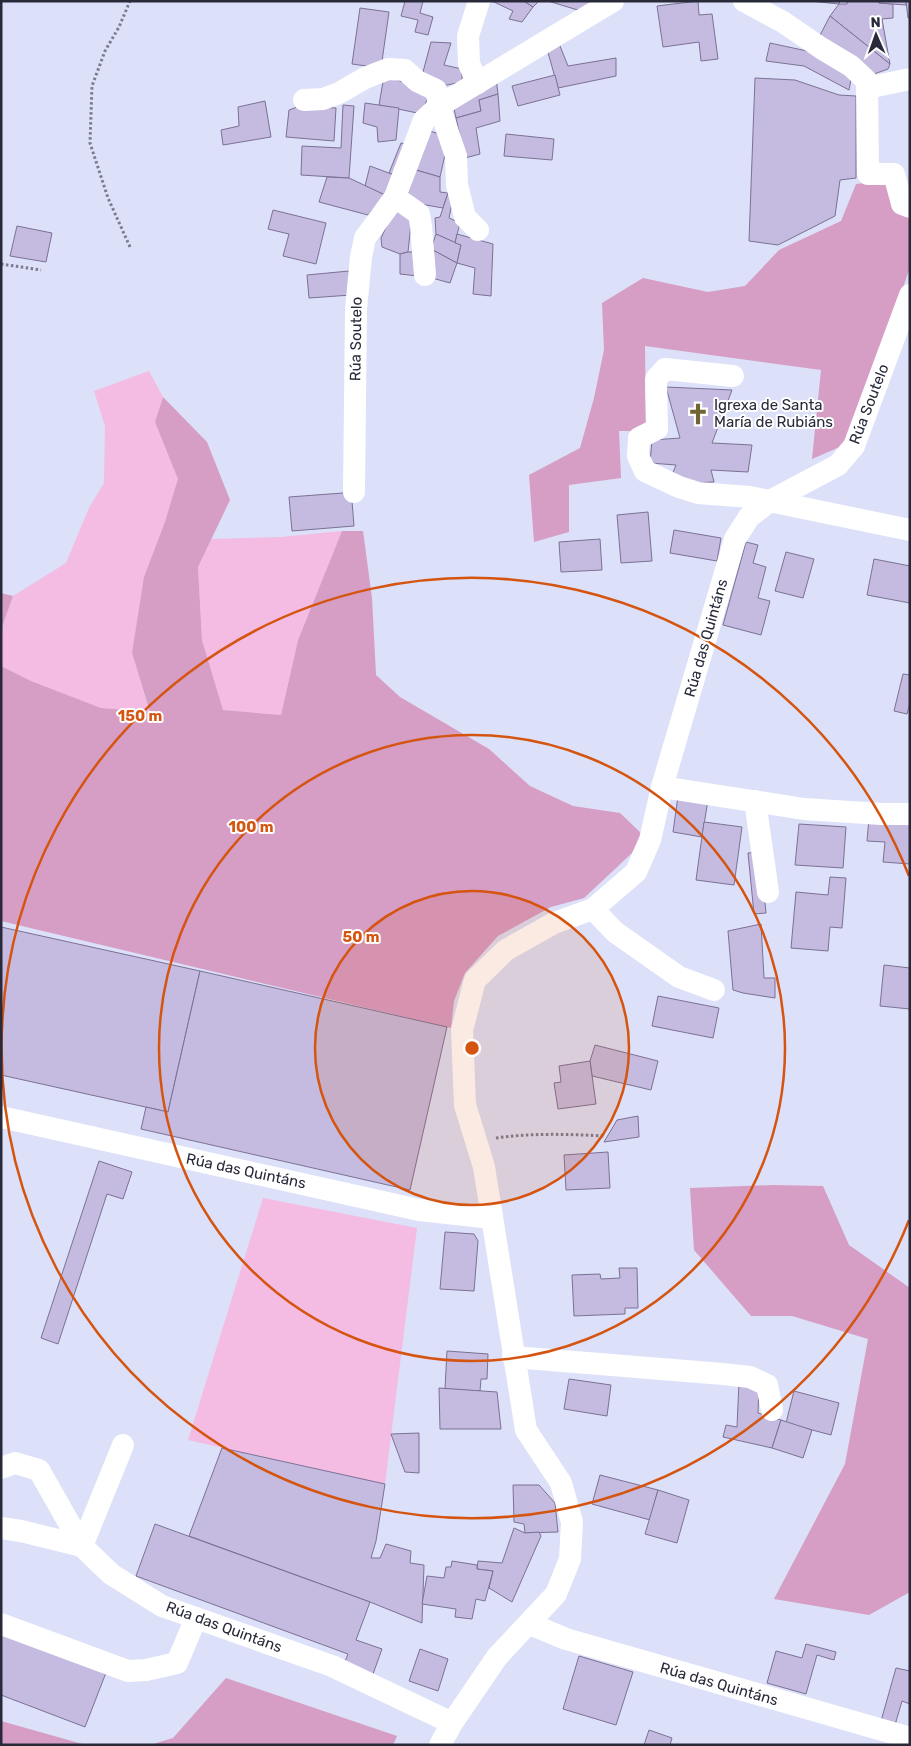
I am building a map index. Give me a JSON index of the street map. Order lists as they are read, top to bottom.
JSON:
{
  "streets": {
    "street": ["Rúa Soutelo", "Rúa das Quintáns"]
  },
  "crossings": [
    ["Rúa Soutelo", "Rúa das Quintáns"]
  ],
  "places": {
    "church": ["Igrexa de Santa María de Rubiáns"]
  },
  "north": "top",
  "rings": ["150 m", "100 m", "50 m"]
}
